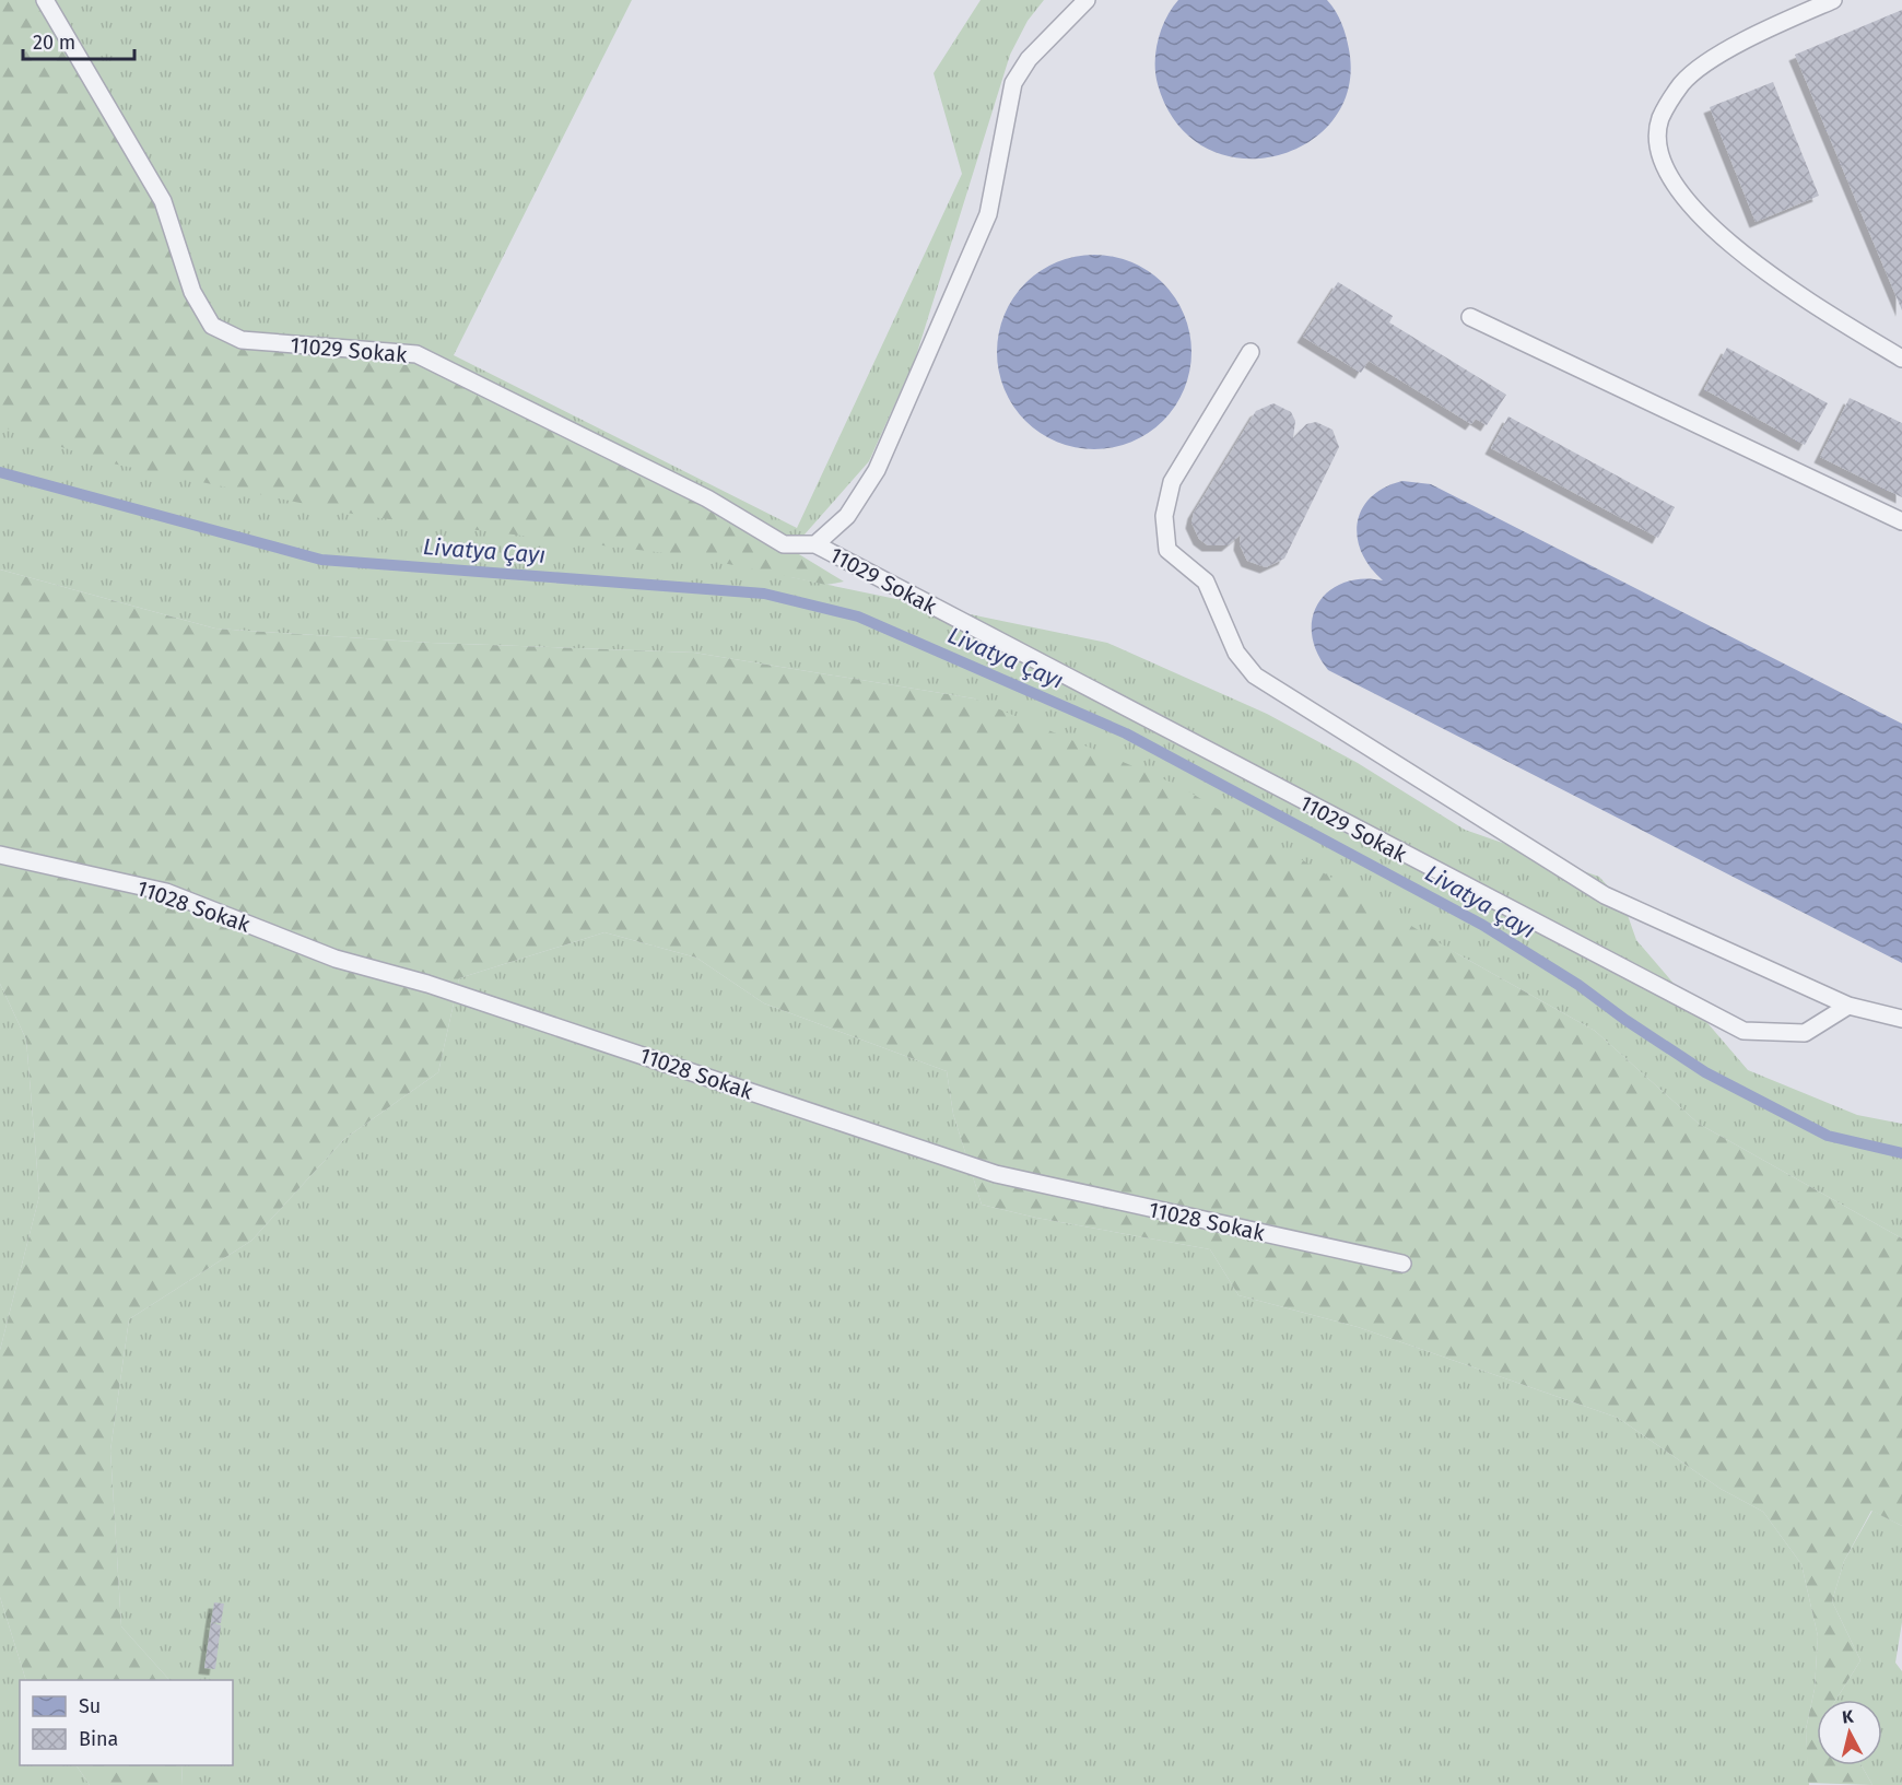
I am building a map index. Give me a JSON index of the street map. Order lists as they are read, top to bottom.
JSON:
{
  "streets": {
    "lane": ["11029 Sokak", "11028 Sokak"]
  },
  "water": ["Livatya Çayı"],
  "legend": ["Su", "Bina"],
  "scale_bar": "20 m",
  "north": "top"
}
